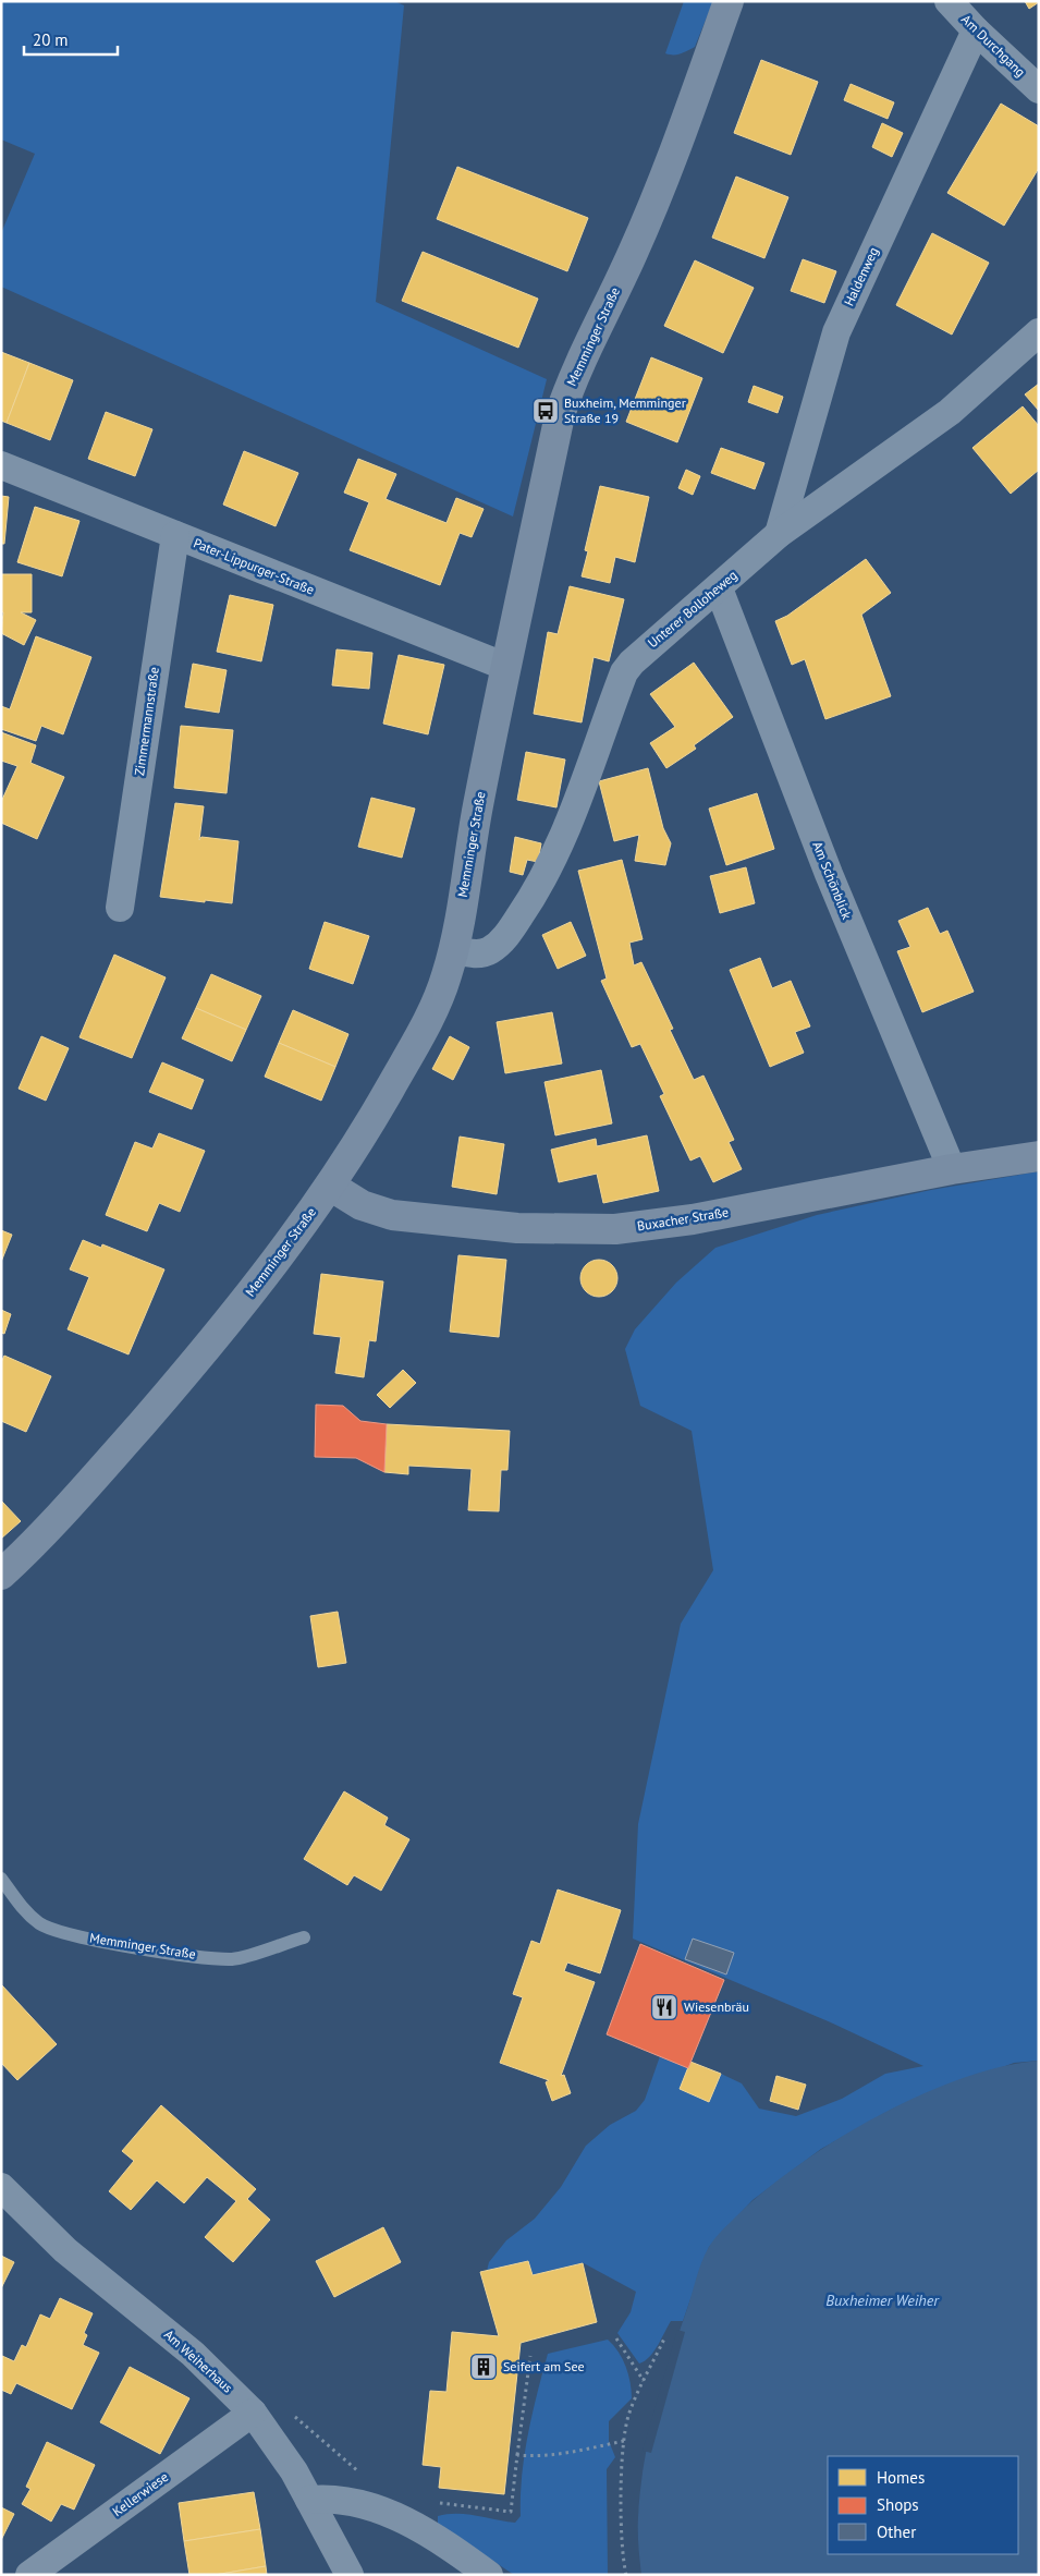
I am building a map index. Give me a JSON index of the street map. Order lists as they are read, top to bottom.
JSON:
{
  "streets": {
    "street": [
      "Am Durchgang",
      "Haldenweg",
      "Memminger Straße",
      "Pater-Lippurger-Straße",
      "Unterer Bolloheweg",
      "Zimmermannstraße",
      "Am Schönblick",
      "Buxacher Straße",
      "Am Weiherhaus",
      "Kellerwiese"
    ]
  },
  "crossings": [
    ["Am Durchgang", "Haldenweg"],
    ["Haldenweg", "Unterer Bolloheweg"],
    ["Memminger Straße", "Pater-Lippurger-Straße"],
    ["Memminger Straße", "Unterer Bolloheweg"],
    ["Memminger Straße", "Buxacher Straße"],
    ["Pater-Lippurger-Straße", "Zimmermannstraße"],
    ["Unterer Bolloheweg", "Am Schönblick"],
    ["Am Schönblick", "Buxacher Straße"],
    ["Am Weiherhaus", "Kellerwiese"]
  ],
  "water": ["Buxheimer Weiher"],
  "places": {
    "bus stop": ["Buxheim, Memminger Straße 19"],
    "restaurant": ["Wiesenbräu"],
    "building": ["Seifert am See"]
  },
  "legend": ["Homes", "Shops", "Other"],
  "scale_bar": "20 m"
}
